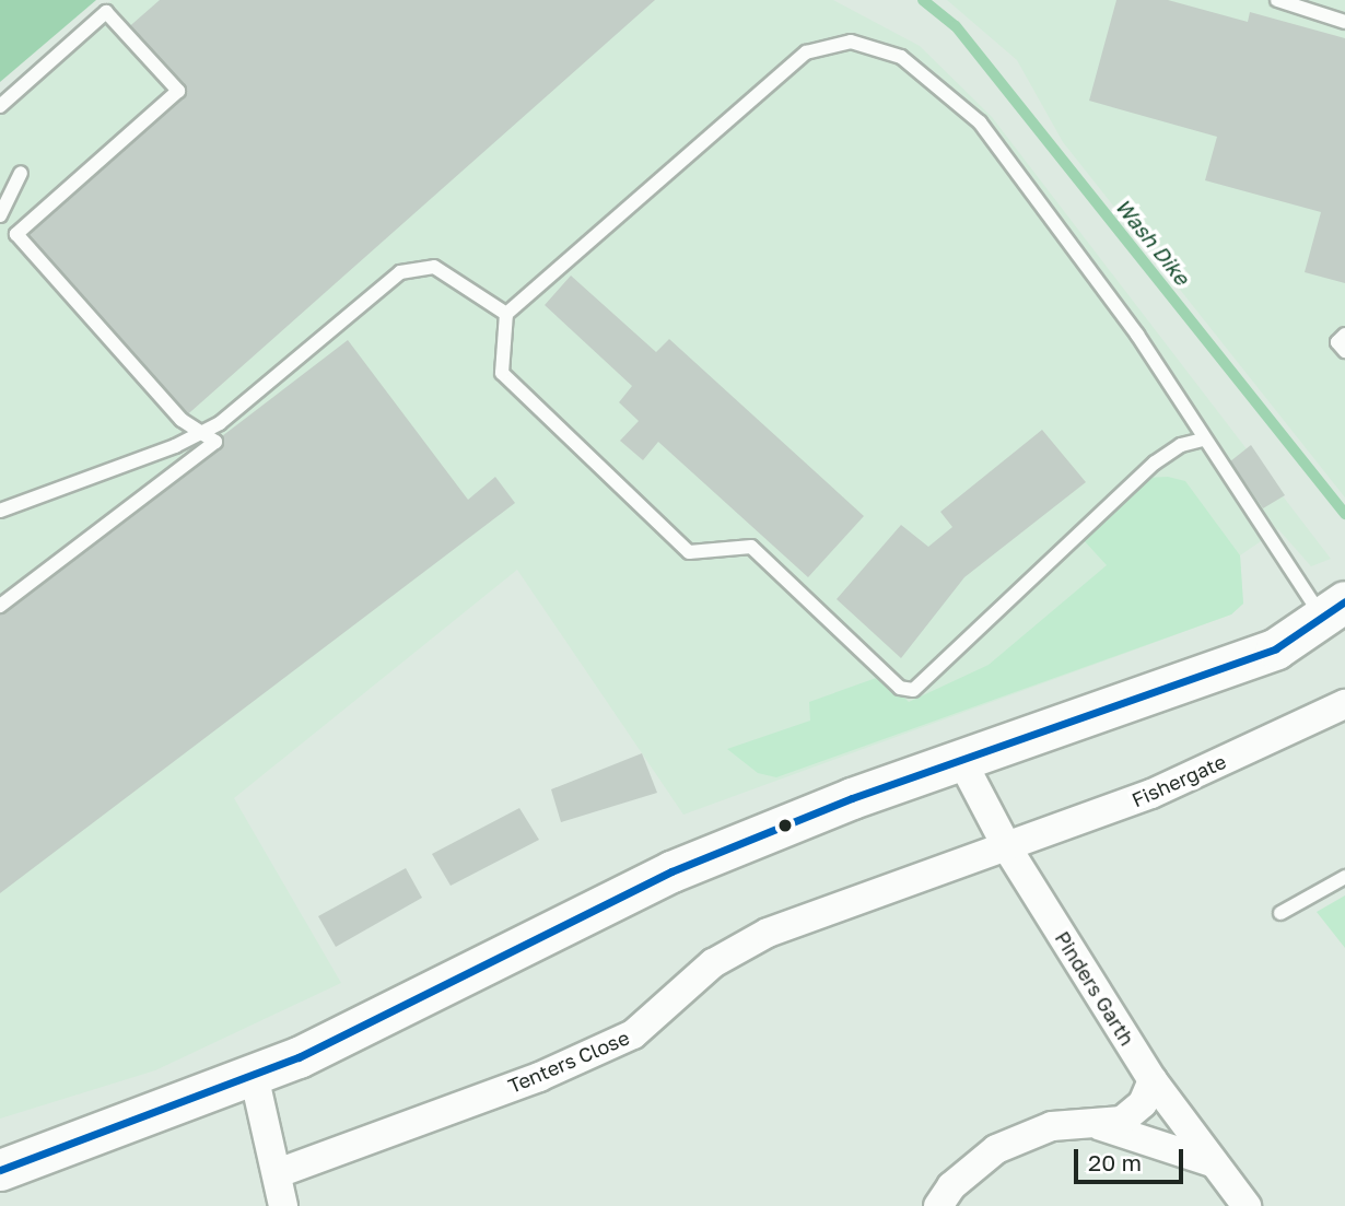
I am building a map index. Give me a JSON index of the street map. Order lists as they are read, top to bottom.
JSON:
{
  "streets": {
    "street": ["Fishergate", "Pinders Garth", "Tenters Close"]
  },
  "crossings": [
    ["Fishergate", "Pinders Garth"],
    ["Fishergate", "Tenters Close"],
    ["Pinders Garth", "Tenters Close"]
  ],
  "water": ["Wash Dike"],
  "scale_bar": "20 m"
}
